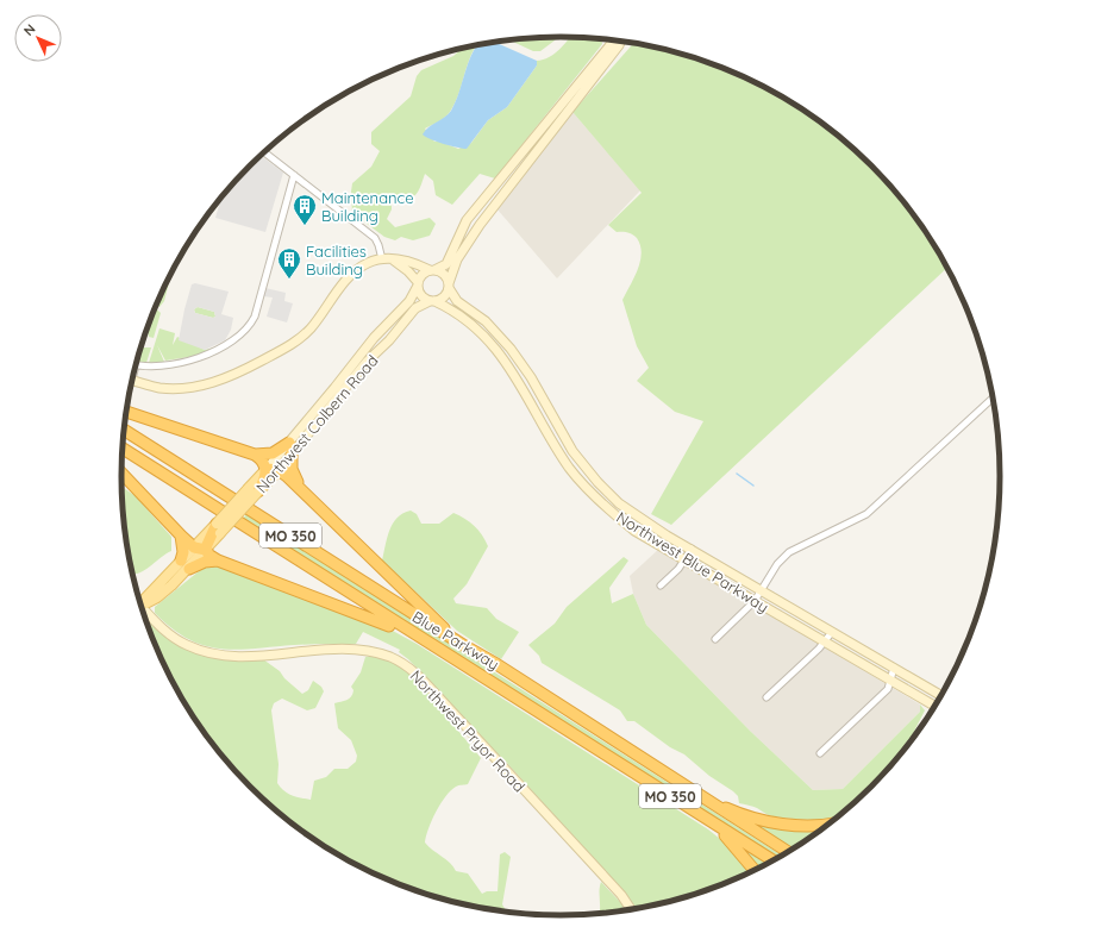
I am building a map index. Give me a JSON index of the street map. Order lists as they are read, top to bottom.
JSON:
{
  "streets": {
    "highway": ["MO 350", "Blue Parkway"],
    "main road": ["Northwest Colbern Road", "Northwest Blue Parkway", "Northwest Pryor Road"]
  },
  "crossings": [
    ["Northwest Colbern Road", "Northwest Blue Parkway"]
  ],
  "places": {
    "building": ["Maintenance Building", "Facilities Building"]
  },
  "north": "top left"
}
